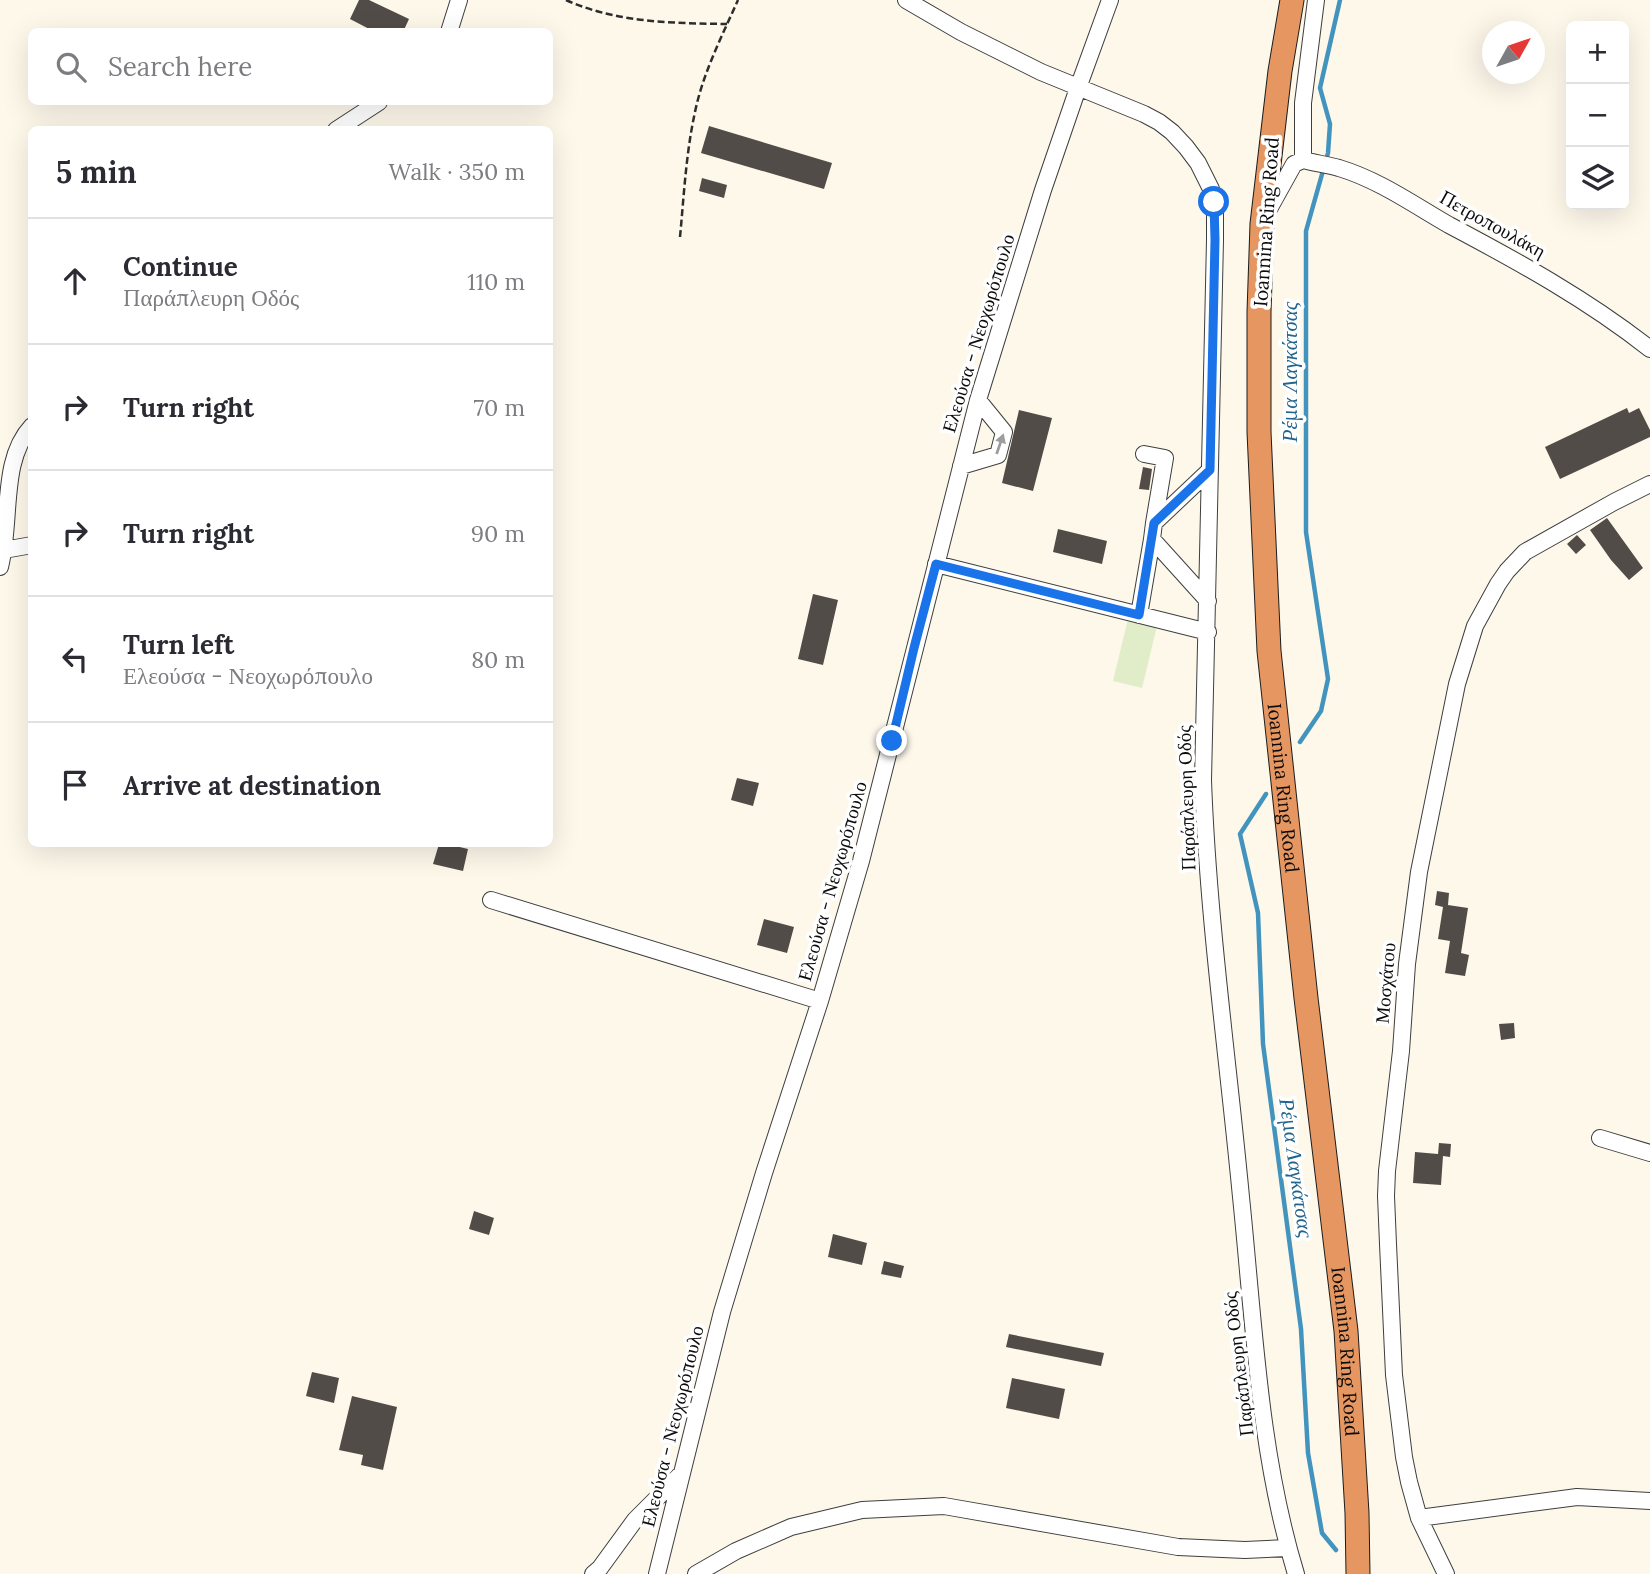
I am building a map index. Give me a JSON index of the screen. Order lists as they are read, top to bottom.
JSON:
{
  "streets": {
    "highway": ["Ioannina Ring Road"],
    "street": [
      "Πετροπουλάκη",
      "Ελεούσα - Νεοχωρόπουλο",
      "Παράπλευρη Οδός",
      "Μοσχάτου"
    ]
  },
  "crossings": [
    ["Ελεούσα - Νεοχωρόπουλο", "Παράπλευρη Οδός"]
  ],
  "water": ["Ρέμα Λαγκάτσας"],
  "north": "top right",
  "page": {
    "map_buttons": ["+", "−"],
    "search": "Search here",
    "heading": ["5 min", "Walk · 350 m"],
    "list": [
      ["Continue", "Παράπλευρη Οδός", "110 m"],
      ["Turn right", "70 m"],
      ["Turn right", "90 m"],
      ["Turn left", "Ελεούσα - Νεοχωρόπουλο", "80 m"],
      "Arrive at destination"
    ]
  }
}
